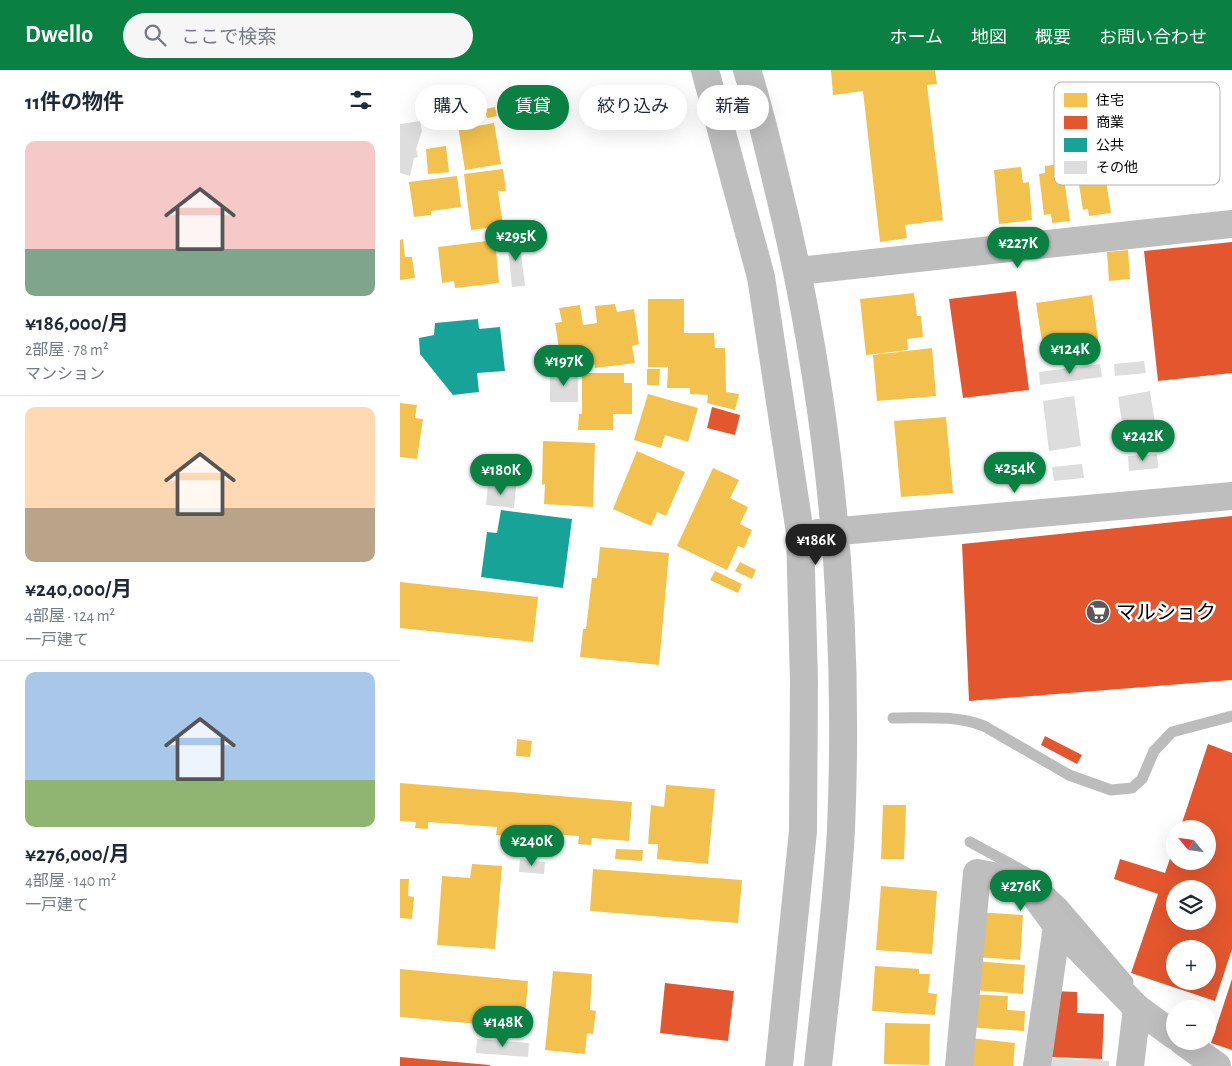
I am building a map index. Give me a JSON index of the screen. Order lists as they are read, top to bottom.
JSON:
{
  "places": {
    "supermarket": ["マルショク"]
  },
  "legend": [
    "住宅",
    "商業",
    "公共",
    "その他"
  ],
  "north": "top left",
  "page": {
    "header": "Dwello",
    "search": "ここで検索",
    "nav": [
      "ホーム",
      "地図",
      "概要",
      "お問い合わせ"
    ],
    "heading": "11件の物件",
    "chip": [
      "購入",
      "賃貸",
      "絞り込み",
      "新着"
    ],
    "list": [
      {
        "name": "¥186,000/月",
        "note": "2部屋 · 78 m² · マンション"
      },
      {
        "name": "¥240,000/月",
        "note": "4部屋 · 124 m² · 一戸建て"
      },
      {
        "name": "¥276,000/月",
        "note": "4部屋 · 140 m² · 一戸建て"
      }
    ],
    "price": [
      "¥295K",
      "¥227K",
      "¥124K",
      "¥197K",
      "¥242K",
      "¥254K",
      "¥180K",
      "¥186K",
      "¥240K",
      "¥276K",
      "¥148K"
    ],
    "map_buttons": ["+", "−"]
  }
}
